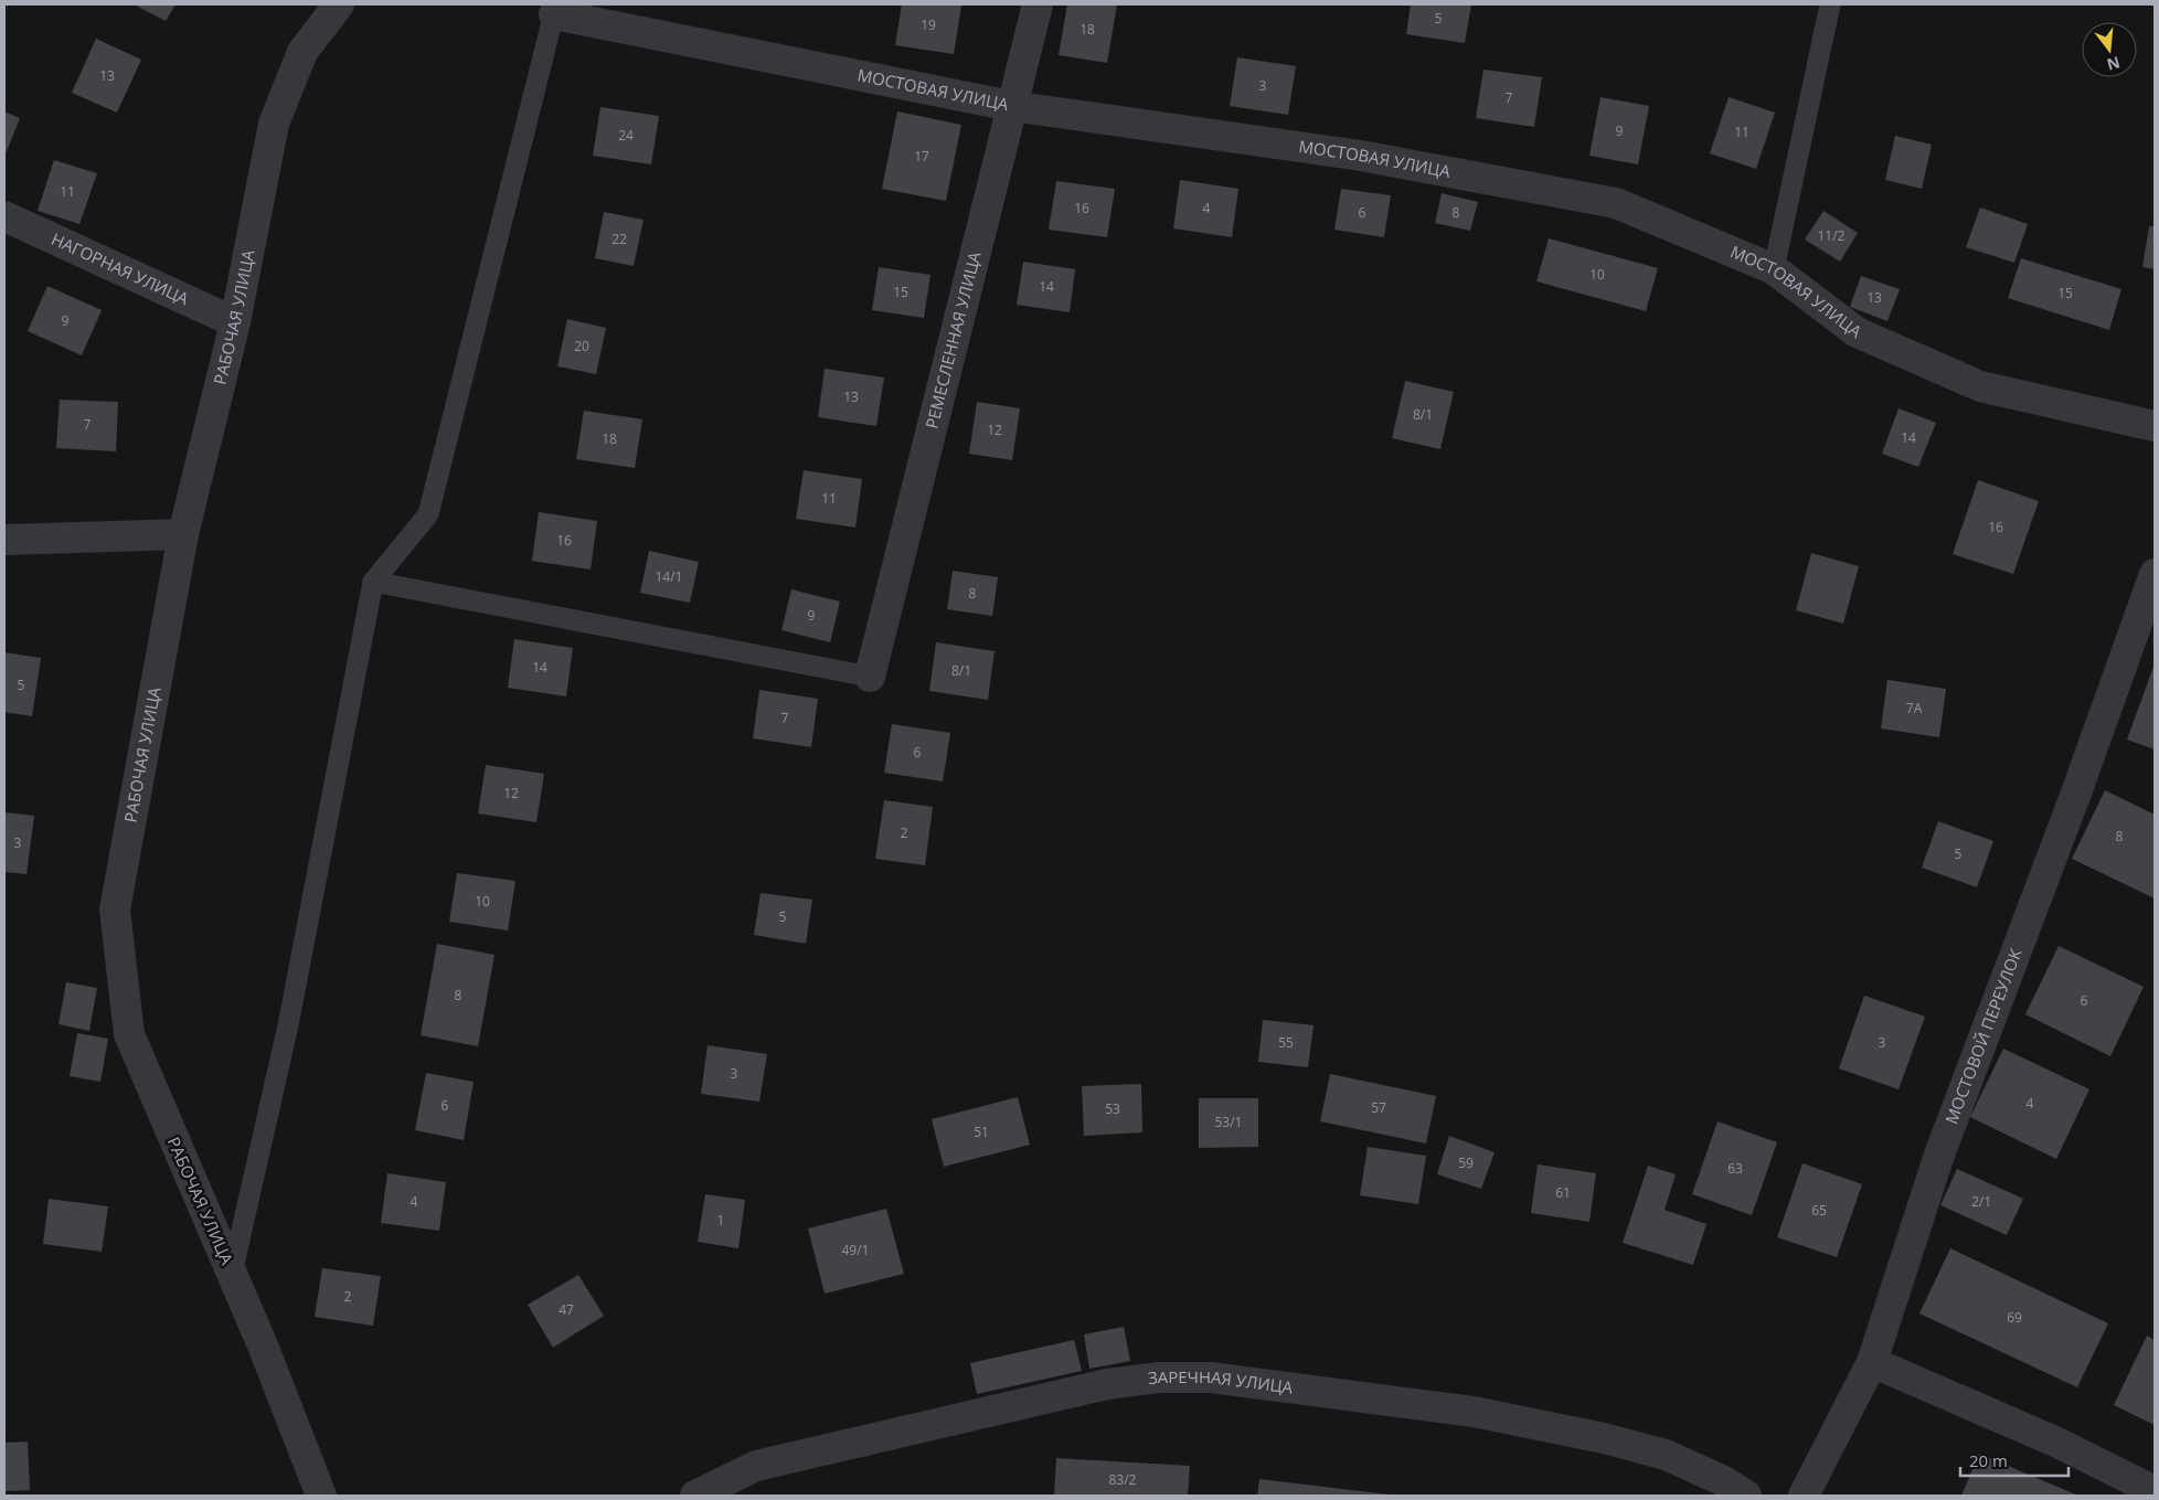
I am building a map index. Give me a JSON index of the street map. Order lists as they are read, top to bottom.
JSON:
{
  "streets": {
    "street": [
      "МОСТОВАЯ УЛИЦА",
      "НАГОРНАЯ УЛИЦА",
      "РАБОЧАЯ УЛИЦА",
      "РЕМЕСЛЕННАЯ УЛИЦА",
      "МОСТОВОЙ ПЕРЕУЛОК",
      "ЗАРЕЧНАЯ УЛИЦА"
    ]
  },
  "crossings": [
    ["МОСТОВАЯ УЛИЦА", "РЕМЕСЛЕННАЯ УЛИЦА"],
    ["НАГОРНАЯ УЛИЦА", "РАБОЧАЯ УЛИЦА"]
  ],
  "house_numbers": [
    "5",
    "19",
    "18",
    "13",
    "3",
    "7",
    "9",
    "11",
    "24",
    "17",
    "11",
    "16",
    "4",
    "6",
    "8",
    "11/2",
    "22",
    "10",
    "14",
    "15",
    "15",
    "13",
    "9",
    "20",
    "13",
    "8/1",
    "7",
    "12",
    "14",
    "18",
    "11",
    "16",
    "16",
    "14/1",
    "8",
    "9",
    "14",
    "8/1",
    "5",
    "7А",
    "7",
    "6",
    "12",
    "2",
    "8",
    "3",
    "5",
    "10",
    "5",
    "8",
    "6",
    "55",
    "3",
    "3",
    "4",
    "6",
    "57",
    "53",
    "53/1",
    "51",
    "59",
    "63",
    "61",
    "4",
    "2/1",
    "65",
    "1",
    "49/1",
    "2",
    "47",
    "69",
    "83/2"
  ],
  "scale_bar": "20 m",
  "north": "bottom"
}
